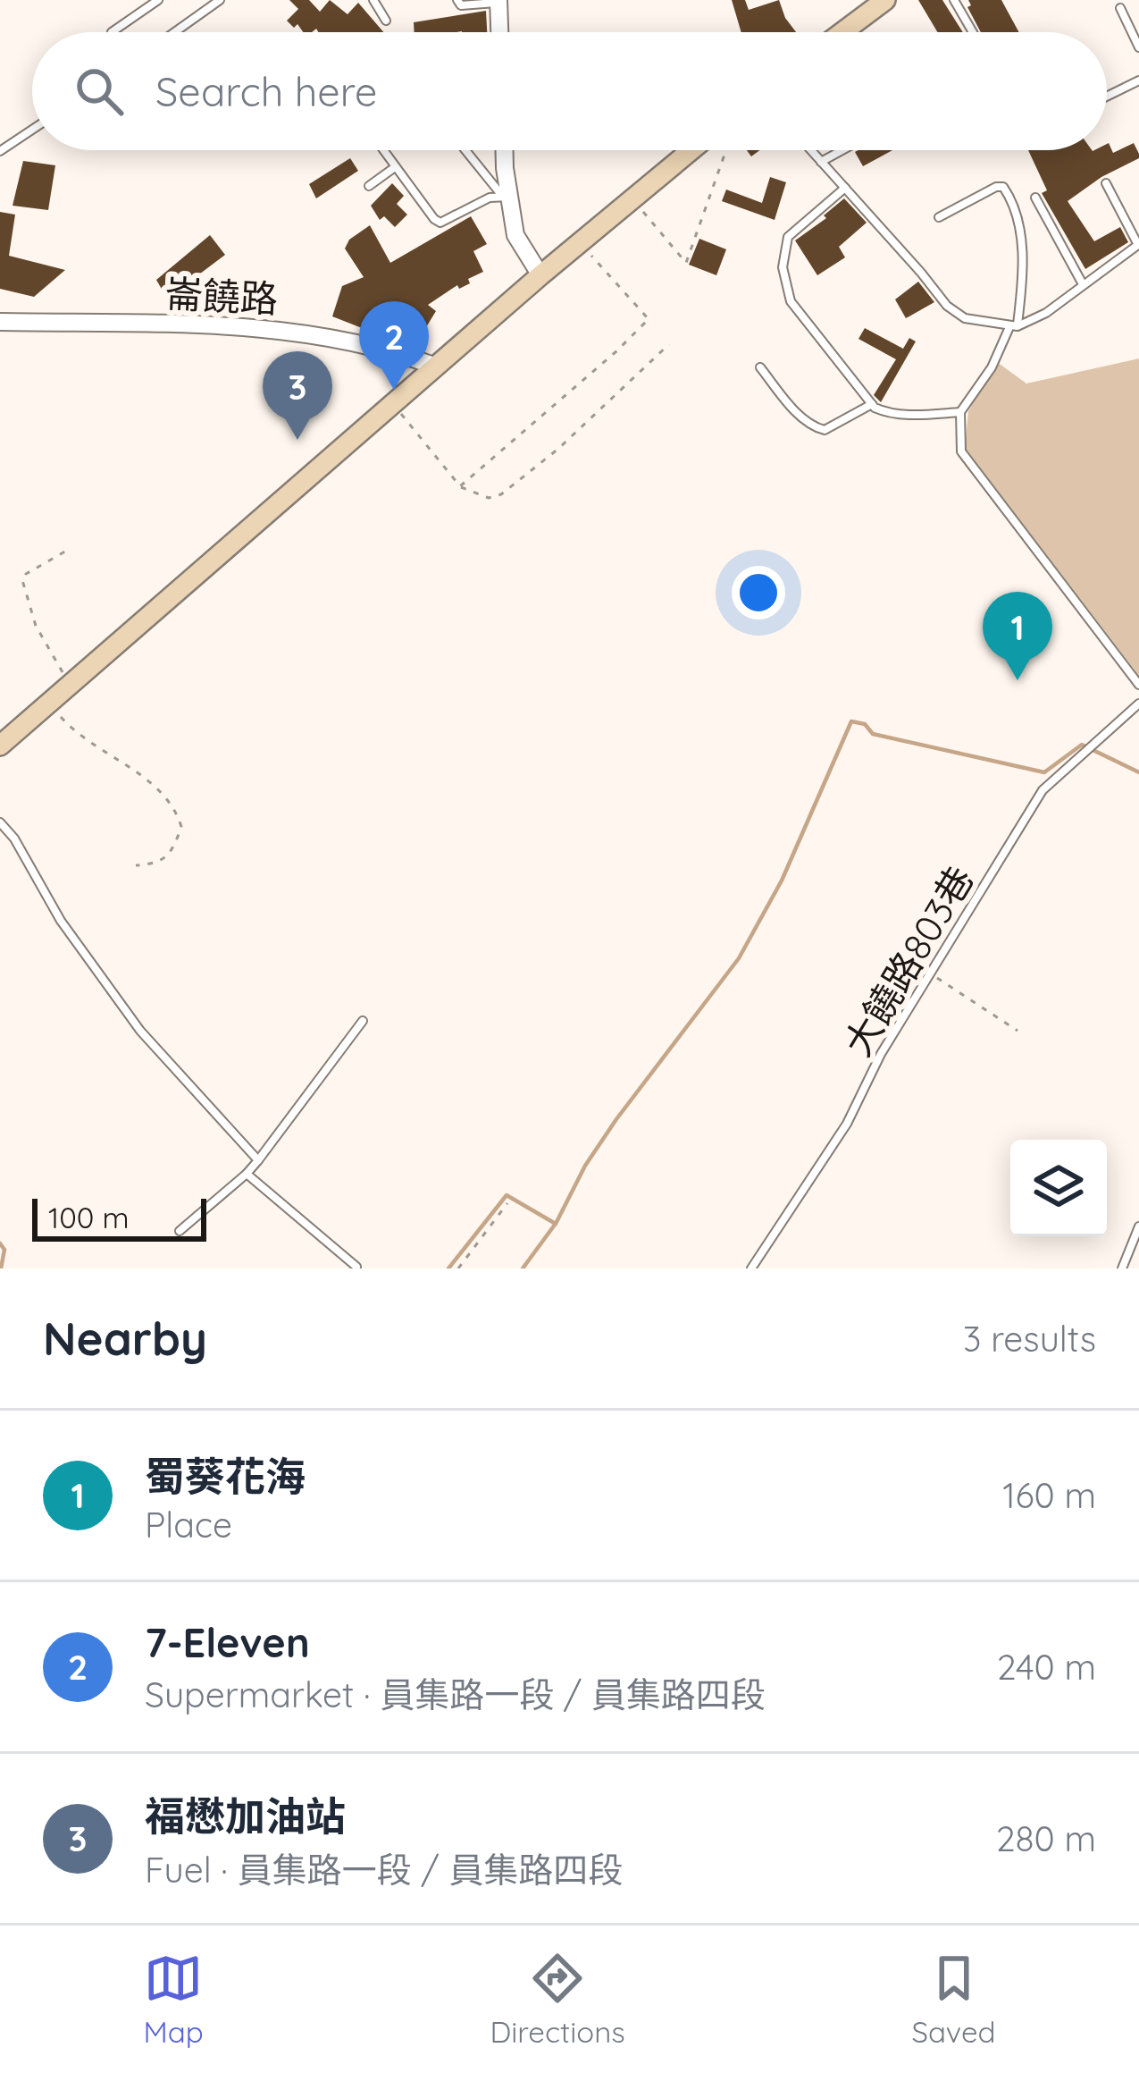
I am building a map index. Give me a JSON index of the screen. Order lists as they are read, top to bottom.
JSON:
{
  "streets": {
    "street": ["崙饒路"],
    "lane": ["大饒路803巷"]
  },
  "scale_bar": "100 m",
  "page": {
    "search": "Search here",
    "pins": ["2", "3", "1"],
    "scale": "100 m",
    "heading": ["Nearby", "3 results"],
    "list": [
      {
        "mark": "1",
        "name": "蜀葵花海",
        "note": "Place",
        "value": "160 m"
      },
      {
        "mark": "2",
        "name": "7-Eleven",
        "note": "Supermarket · 員集路一段 / 員集路四段",
        "value": "240 m"
      },
      {
        "mark": "3",
        "name": "福懋加油站",
        "note": "Fuel · 員集路一段 / 員集路四段",
        "value": "280 m"
      }
    ],
    "nav": ["Map", "Directions", "Saved"]
  }
}
